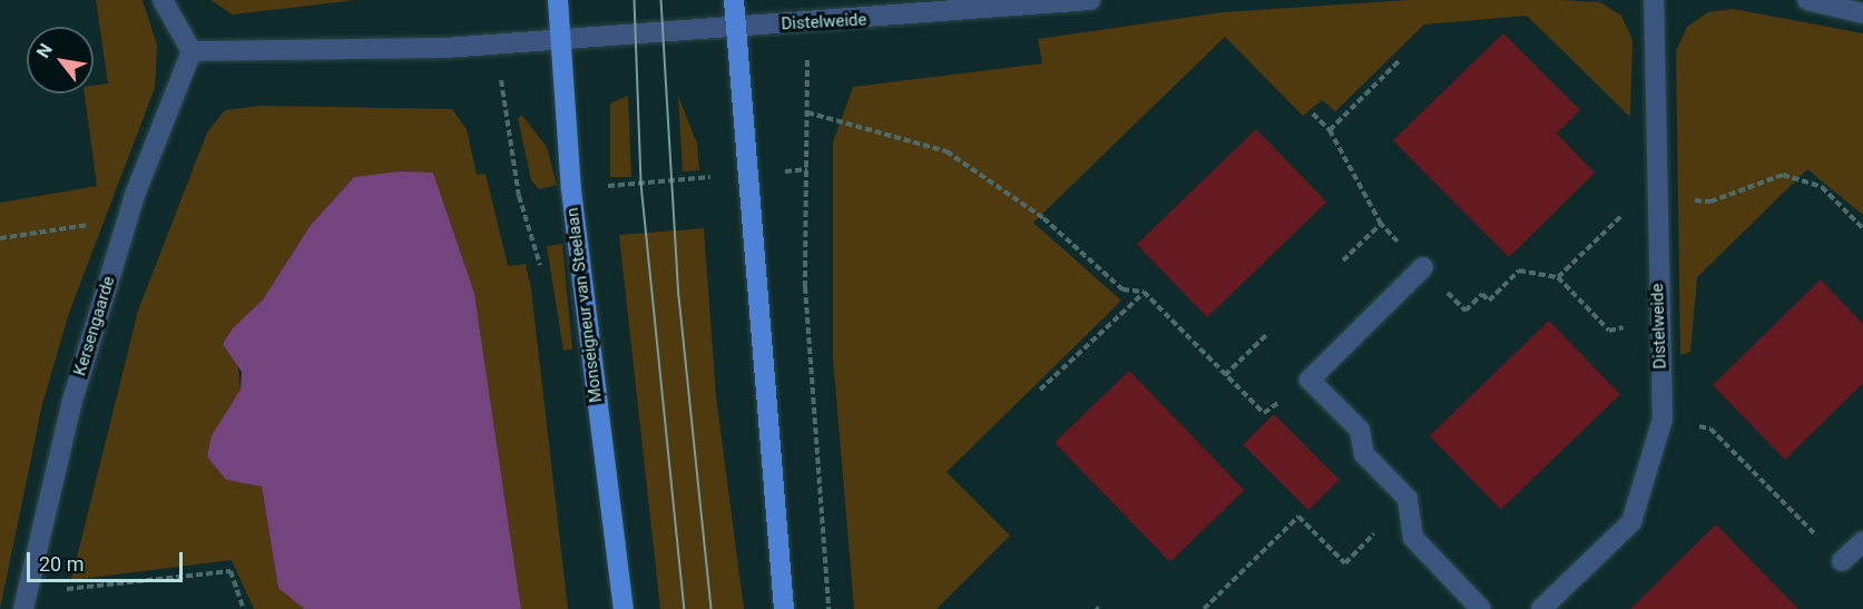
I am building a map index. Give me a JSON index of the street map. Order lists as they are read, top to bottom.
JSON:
{
  "streets": {
    "main road": ["Monseigneur van Steelaan"],
    "street": ["Distelweide", "Kersengaarde"]
  },
  "crossings": [
    ["Distelweide", "Monseigneur van Steelaan"]
  ],
  "scale_bar": "20 m",
  "north": "top left"
}
